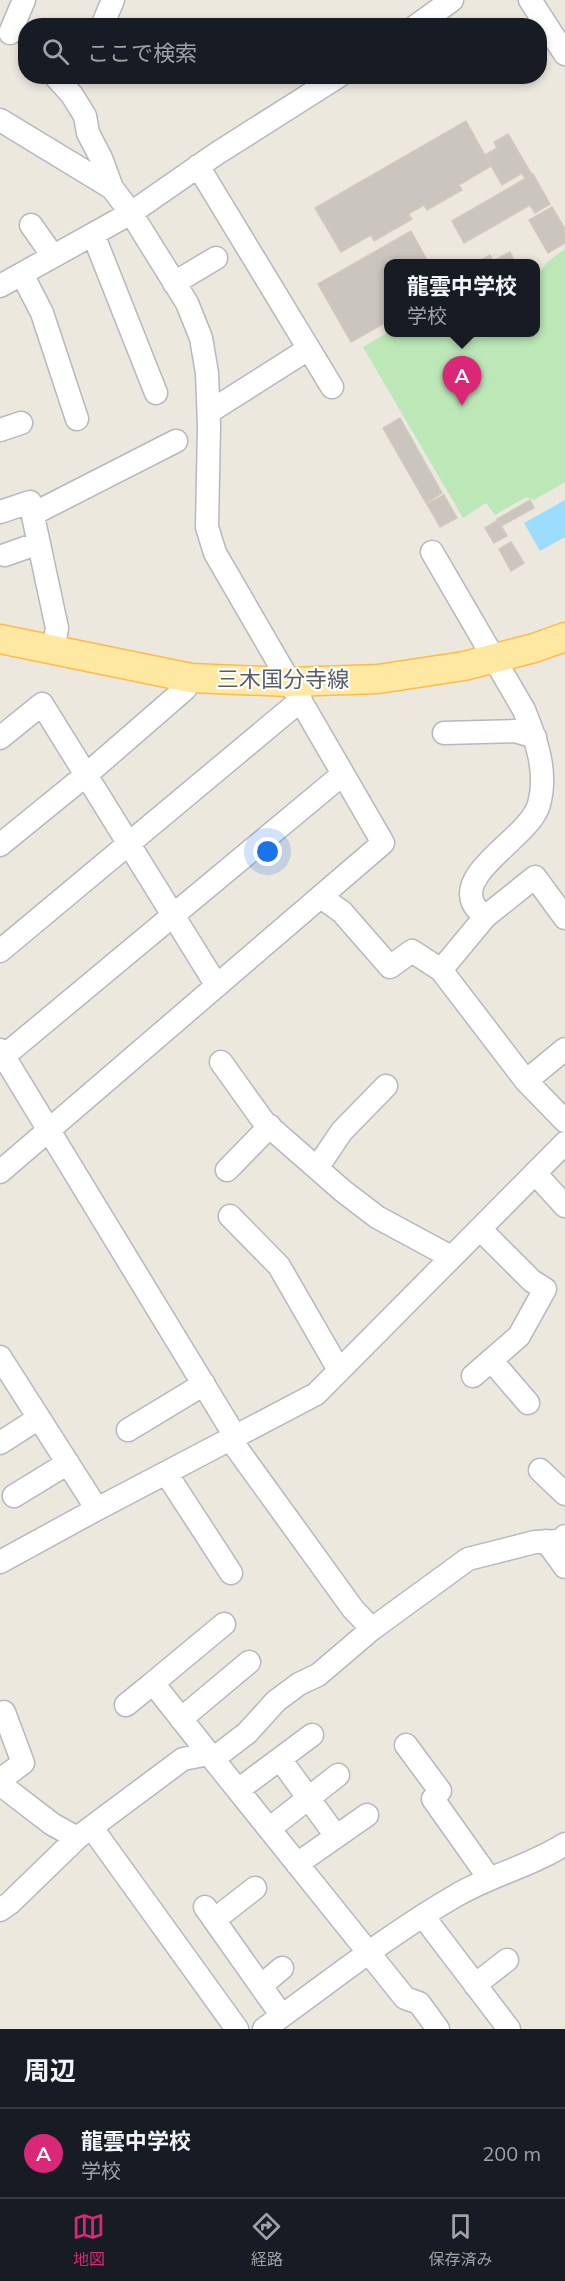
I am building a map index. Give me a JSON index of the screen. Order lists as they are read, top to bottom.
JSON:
{
  "streets": {
    "main road": ["三木国分寺線"]
  },
  "page": {
    "search": "ここで検索",
    "popup": ["龍雲中学校", "学校"],
    "pins": "A",
    "heading": "周辺",
    "list": [
      {
        "mark": "A",
        "name": "龍雲中学校",
        "note": "学校",
        "value": "200 m"
      }
    ],
    "nav": ["地図", "経路", "保存済み"]
  }
}
